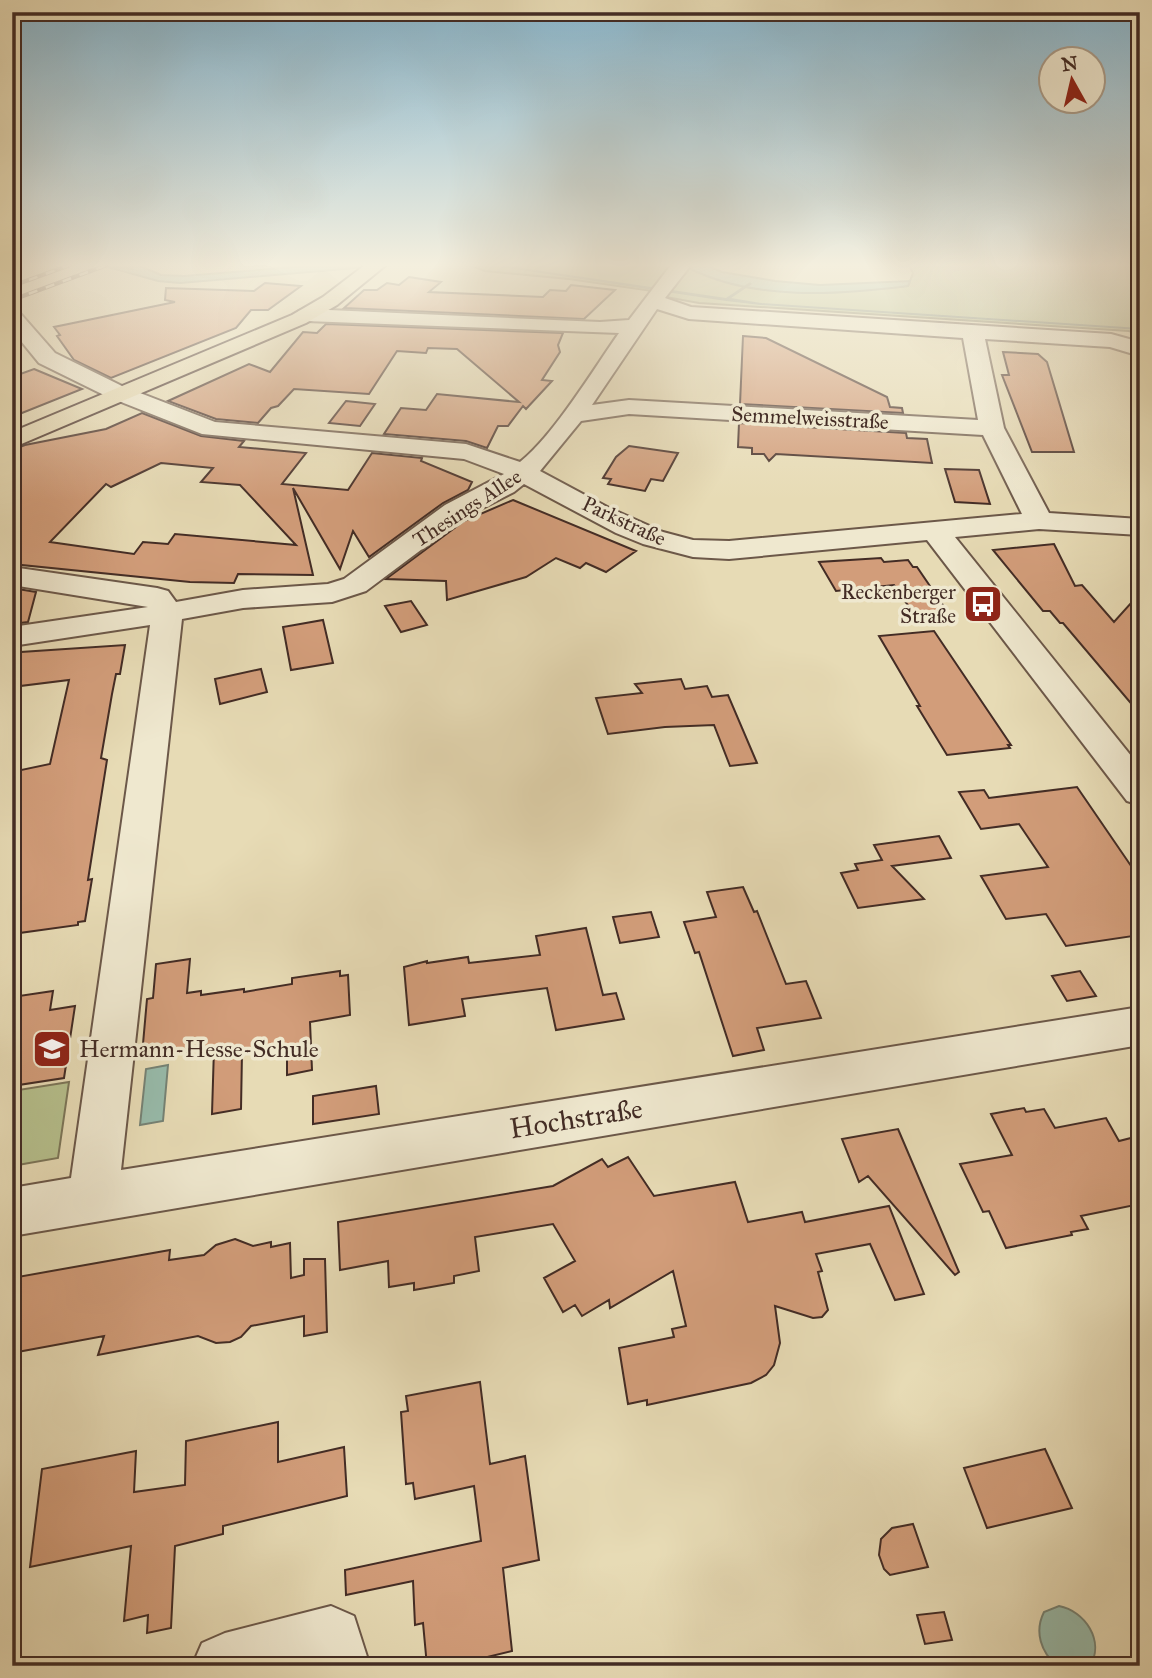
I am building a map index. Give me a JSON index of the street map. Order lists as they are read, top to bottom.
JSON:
{
  "streets": {
    "street": [
      "Semmelweisstraße",
      "Thesings Allee",
      "Parkstraße",
      "Hochstraße"
    ]
  },
  "crossings": [
    ["Semmelweisstraße", "Thesings Allee"],
    ["Thesings Allee", "Parkstraße"]
  ],
  "places": {
    "bus stop": ["Reckenberger Straße"],
    "school or university": ["Hermann-Hesse-Schule"]
  },
  "north": "top"
}
